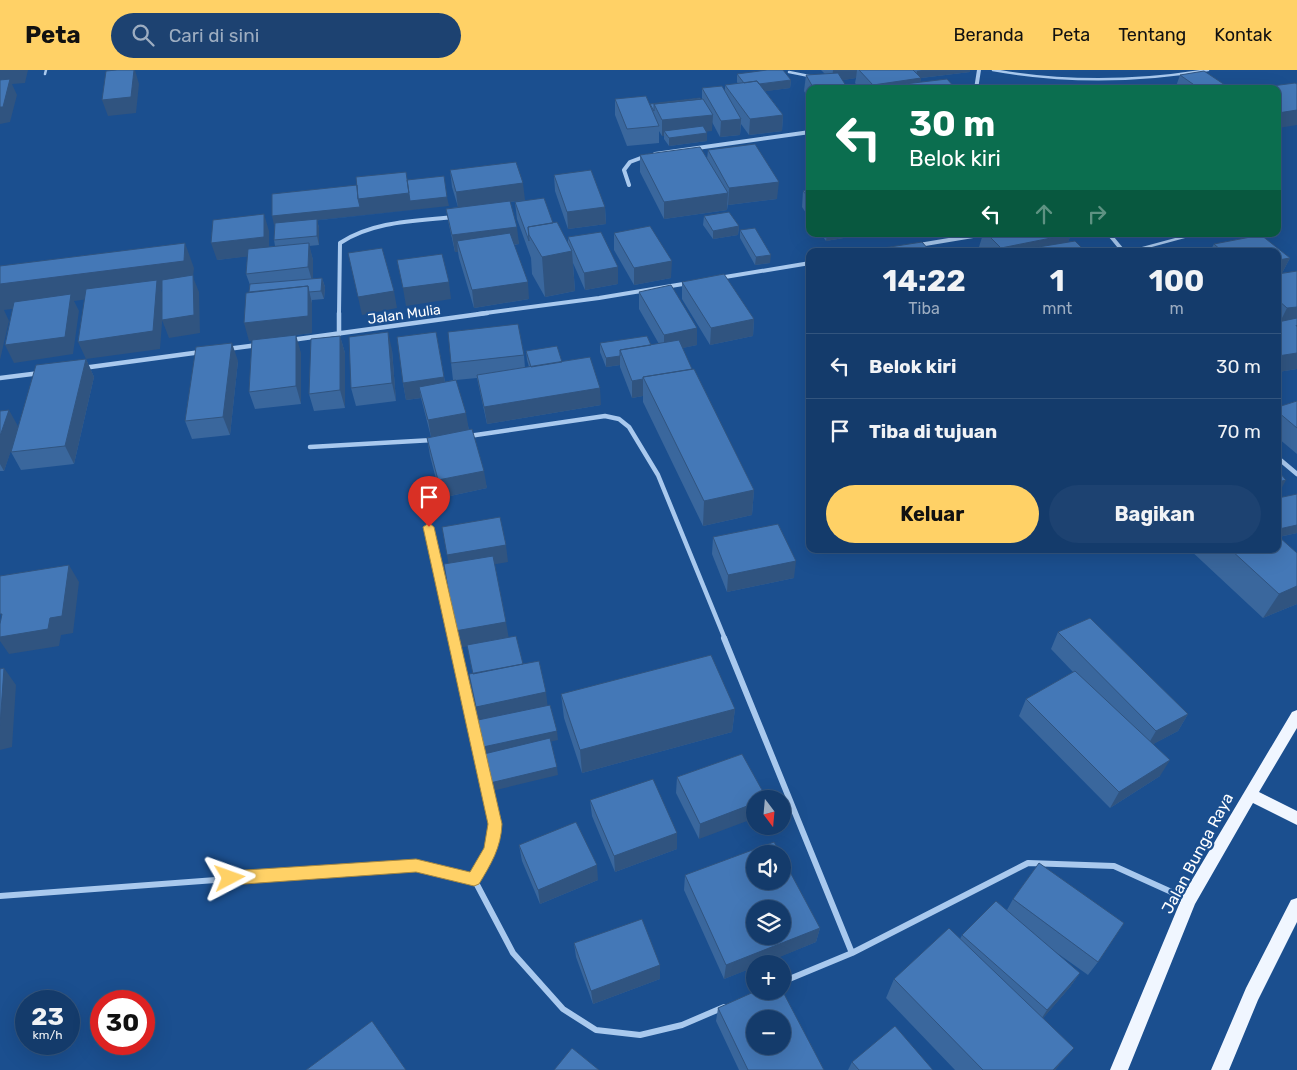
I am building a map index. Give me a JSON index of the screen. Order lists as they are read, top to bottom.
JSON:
{
  "streets": {
    "main road": ["Jalan Bunga Raya"],
    "street": ["Jalan Mulia"]
  },
  "north": "bottom",
  "page": {
    "header": "Peta",
    "search": "Cari di sini",
    "nav": [
      "Beranda",
      "Peta",
      "Tentang",
      "Kontak"
    ],
    "turn": ["30 m", "Belok kiri"],
    "eta": [
      "14:22",
      "Tiba",
      "1",
      "mnt",
      "100",
      "m"
    ],
    "list": [
      {
        "name": "Belok kiri",
        "value": "30 m"
      },
      {
        "name": "Tiba di tujuan",
        "value": "70 m"
      }
    ],
    "buttons": ["Keluar", "Bagikan"],
    "map_buttons": ["+", "−"],
    "speed": "23 km/h",
    "limit": "30"
  }
}
